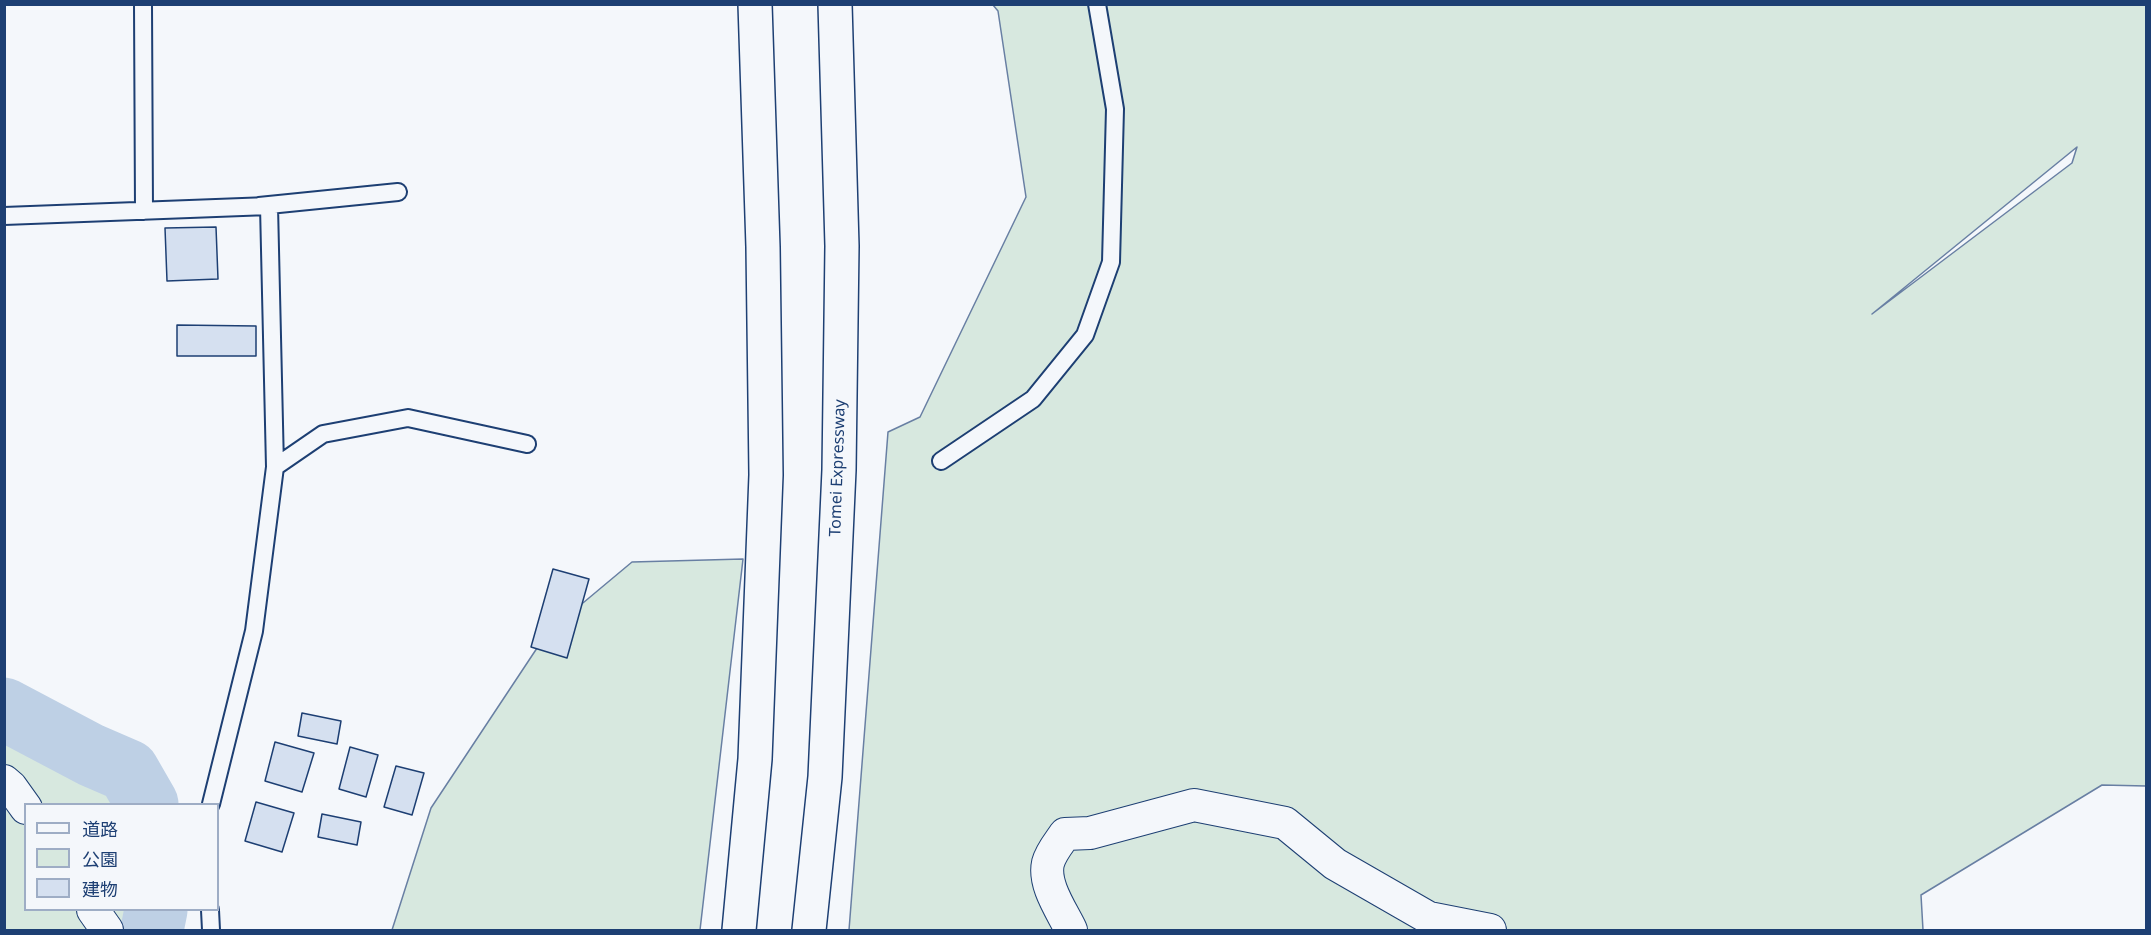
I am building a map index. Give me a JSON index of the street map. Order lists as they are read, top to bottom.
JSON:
{
  "streets": {
    "highway": ["Tomei Expressway"]
  },
  "legend": ["道路", "公園", "建物"]
}
